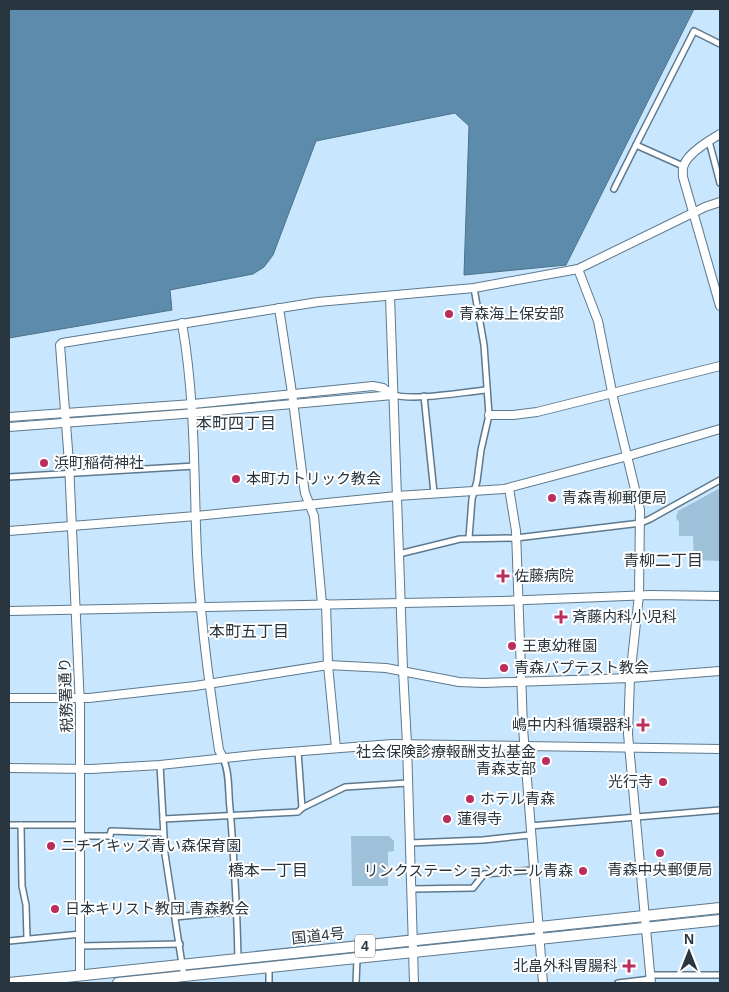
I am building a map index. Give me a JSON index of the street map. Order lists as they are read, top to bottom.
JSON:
{
  "streets": {
    "highway": ["国道4号", "4"],
    "street": ["税務署通り"]
  },
  "crossings": [
    ["税務署通り", "国道4号"]
  ],
  "districts": [
    "本町四丁目",
    "青柳二丁目",
    "本町五丁目",
    "橋本一丁目"
  ],
  "places": {
    "other": [
      "青森海上保安部",
      "浜町稲荷神社",
      "本町カトリック教会",
      "青森青柳郵便局",
      "王恵幼稚園",
      "青森バプテスト教会",
      "社会保険診療報酬支払基金 青森支部",
      "光行寺",
      "ホテル青森",
      "蓮得寺",
      "ニチイキッズ青い森保育園",
      "青森中央郵便局",
      "リンクステーションホール青森",
      "日本キリスト教団 青森教会"
    ],
    "health": [
      "佐藤病院",
      "斉藤内科小児科",
      "嶋中内科循環器科",
      "北畠外科胃腸科"
    ]
  },
  "north": "top"
}
